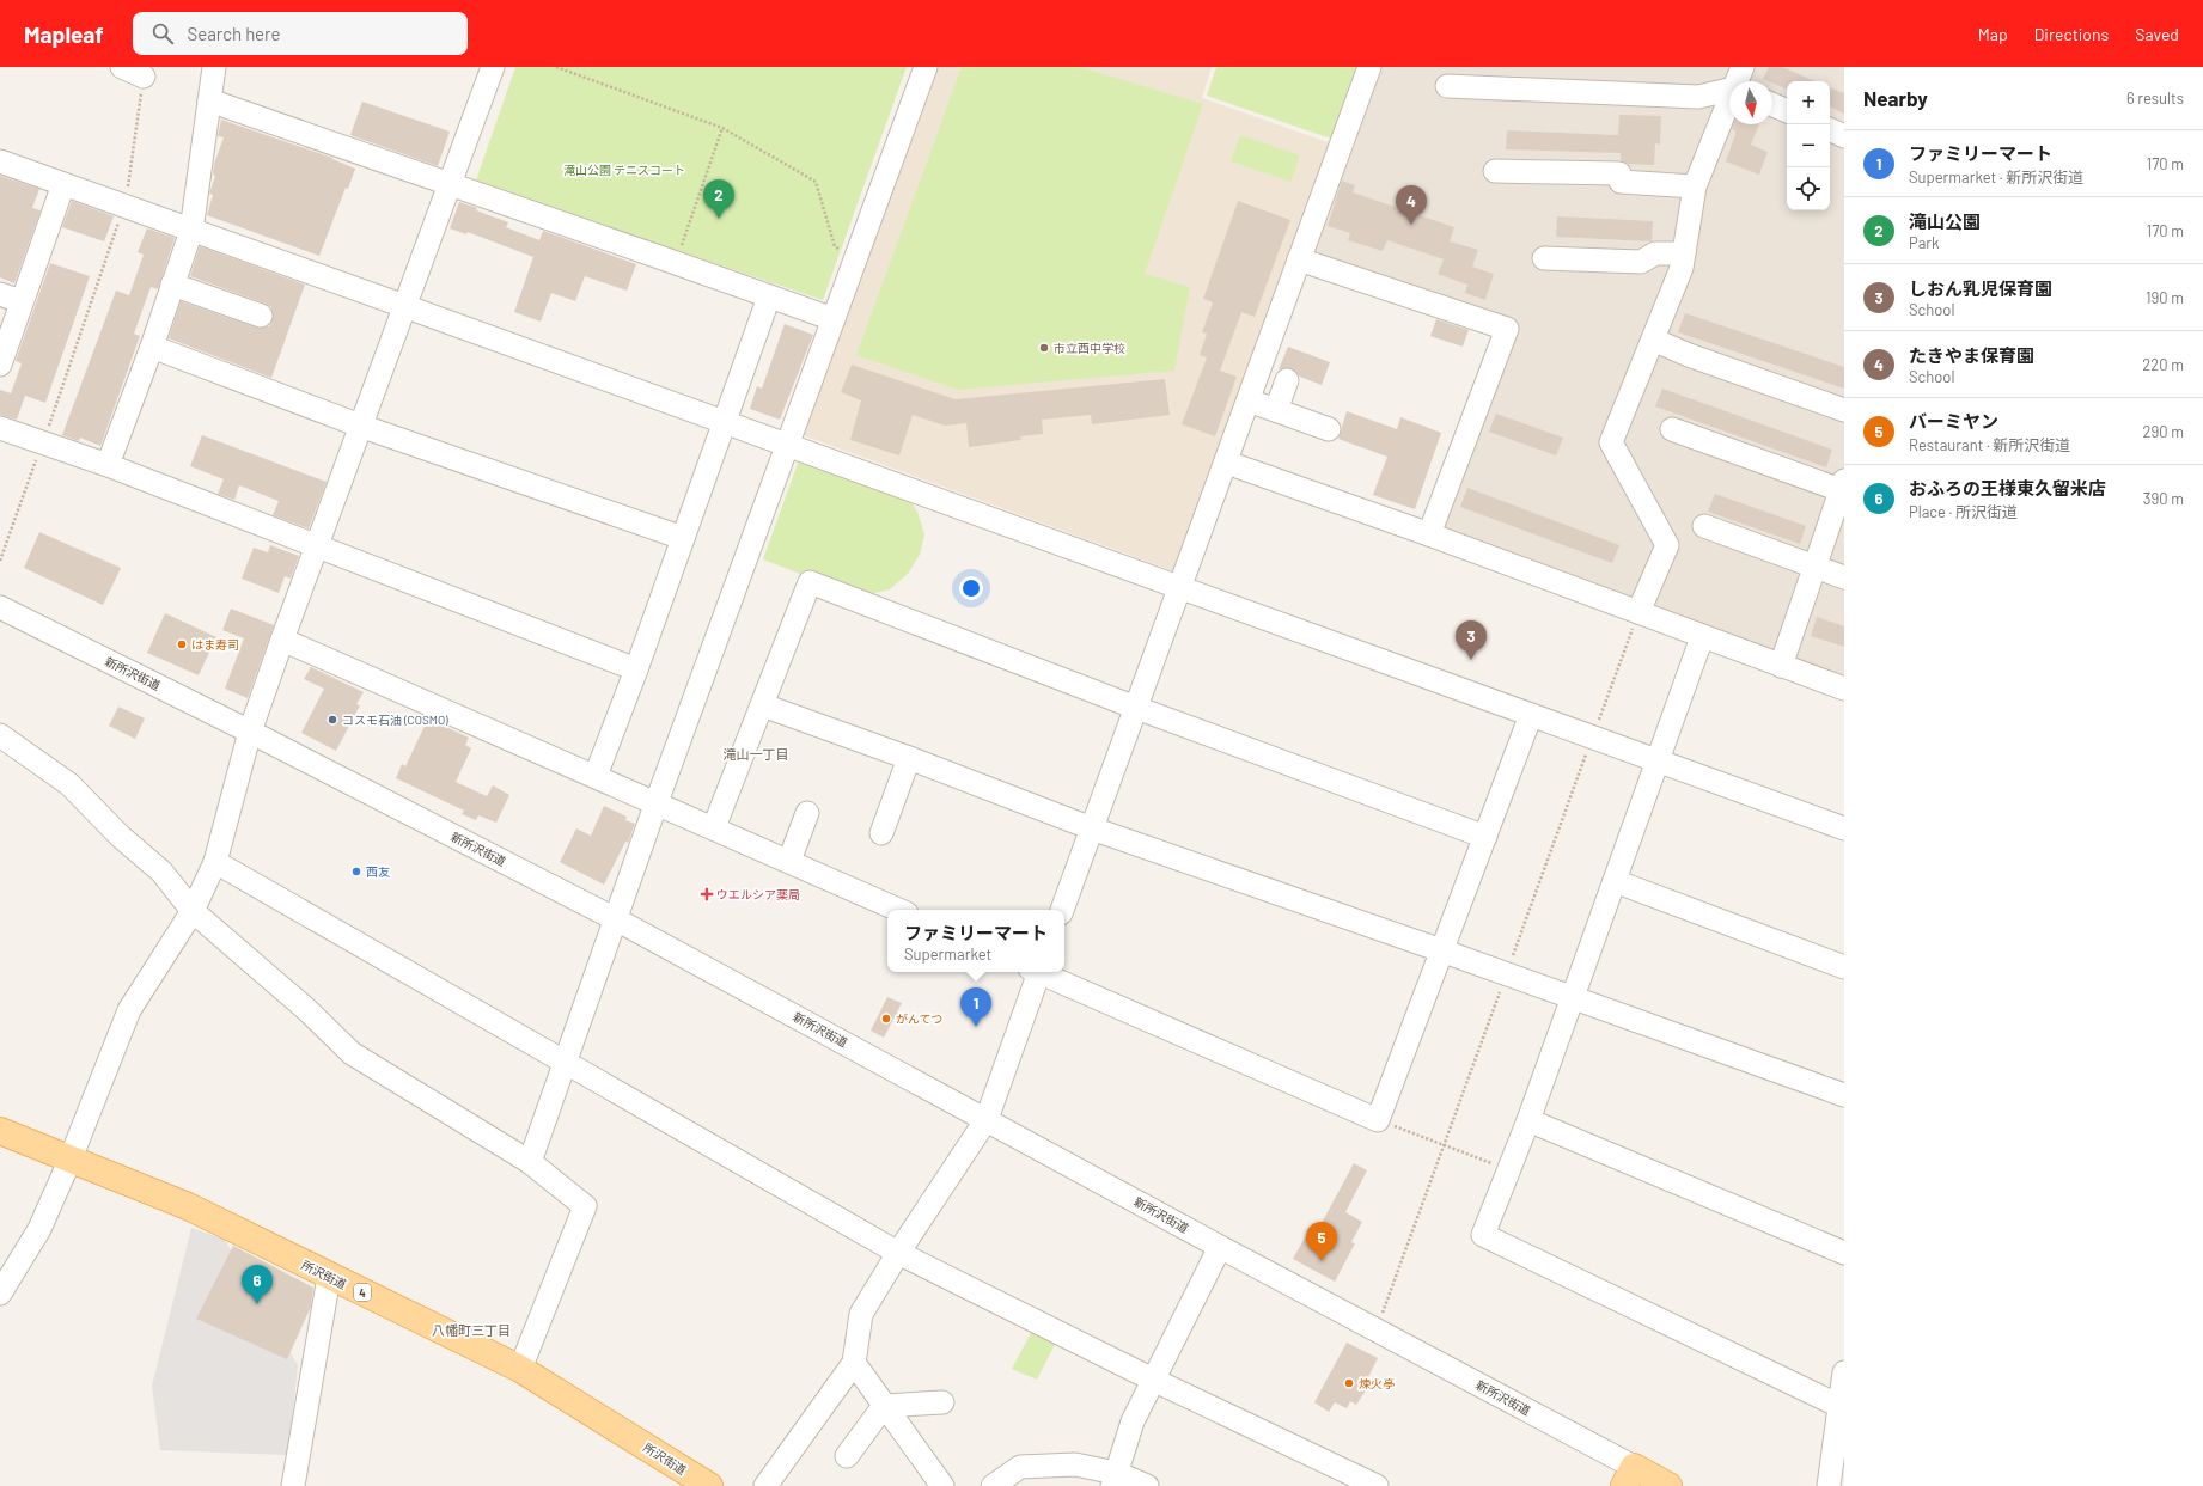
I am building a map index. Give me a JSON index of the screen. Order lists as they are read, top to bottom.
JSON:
{
  "streets": {
    "main road": ["所沢街道", "4"],
    "street": ["新所沢街道"]
  },
  "districts": ["滝山一丁目", "八幡町三丁目"],
  "parks": ["滝山公園 テニスコート"],
  "places": {
    "other": [
      "市立西中学校",
      "はま寿司",
      "コスモ石油 (COSMO)",
      "西友",
      "がんてつ",
      "煉火亭"
    ],
    "health": ["ウエルシア薬局"]
  },
  "north": "bottom",
  "page": {
    "header": "Mapleaf",
    "search": "Search here",
    "nav": ["Map", "Directions", "Saved"],
    "heading": ["Nearby", "6 results"],
    "map_buttons": ["+", "−"],
    "list": [
      {
        "mark": "1",
        "name": "ファミリーマート",
        "note": "Supermarket · 新所沢街道",
        "value": "170 m"
      },
      {
        "mark": "2",
        "name": "滝山公園",
        "note": "Park",
        "value": "170 m"
      },
      {
        "mark": "3",
        "name": "しおん乳児保育園",
        "note": "School",
        "value": "190 m"
      },
      {
        "mark": "4",
        "name": "たきやま保育園",
        "note": "School",
        "value": "220 m"
      },
      {
        "mark": "5",
        "name": "バーミヤン",
        "note": "Restaurant · 新所沢街道",
        "value": "290 m"
      },
      {
        "mark": "6",
        "name": "おふろの王様東久留米店",
        "note": "Place · 所沢街道",
        "value": "390 m"
      }
    ],
    "pins": [
      "2",
      "4",
      "3",
      "1",
      "5",
      "6"
    ],
    "popup": ["ファミリーマート", "Supermarket"]
  }
}
